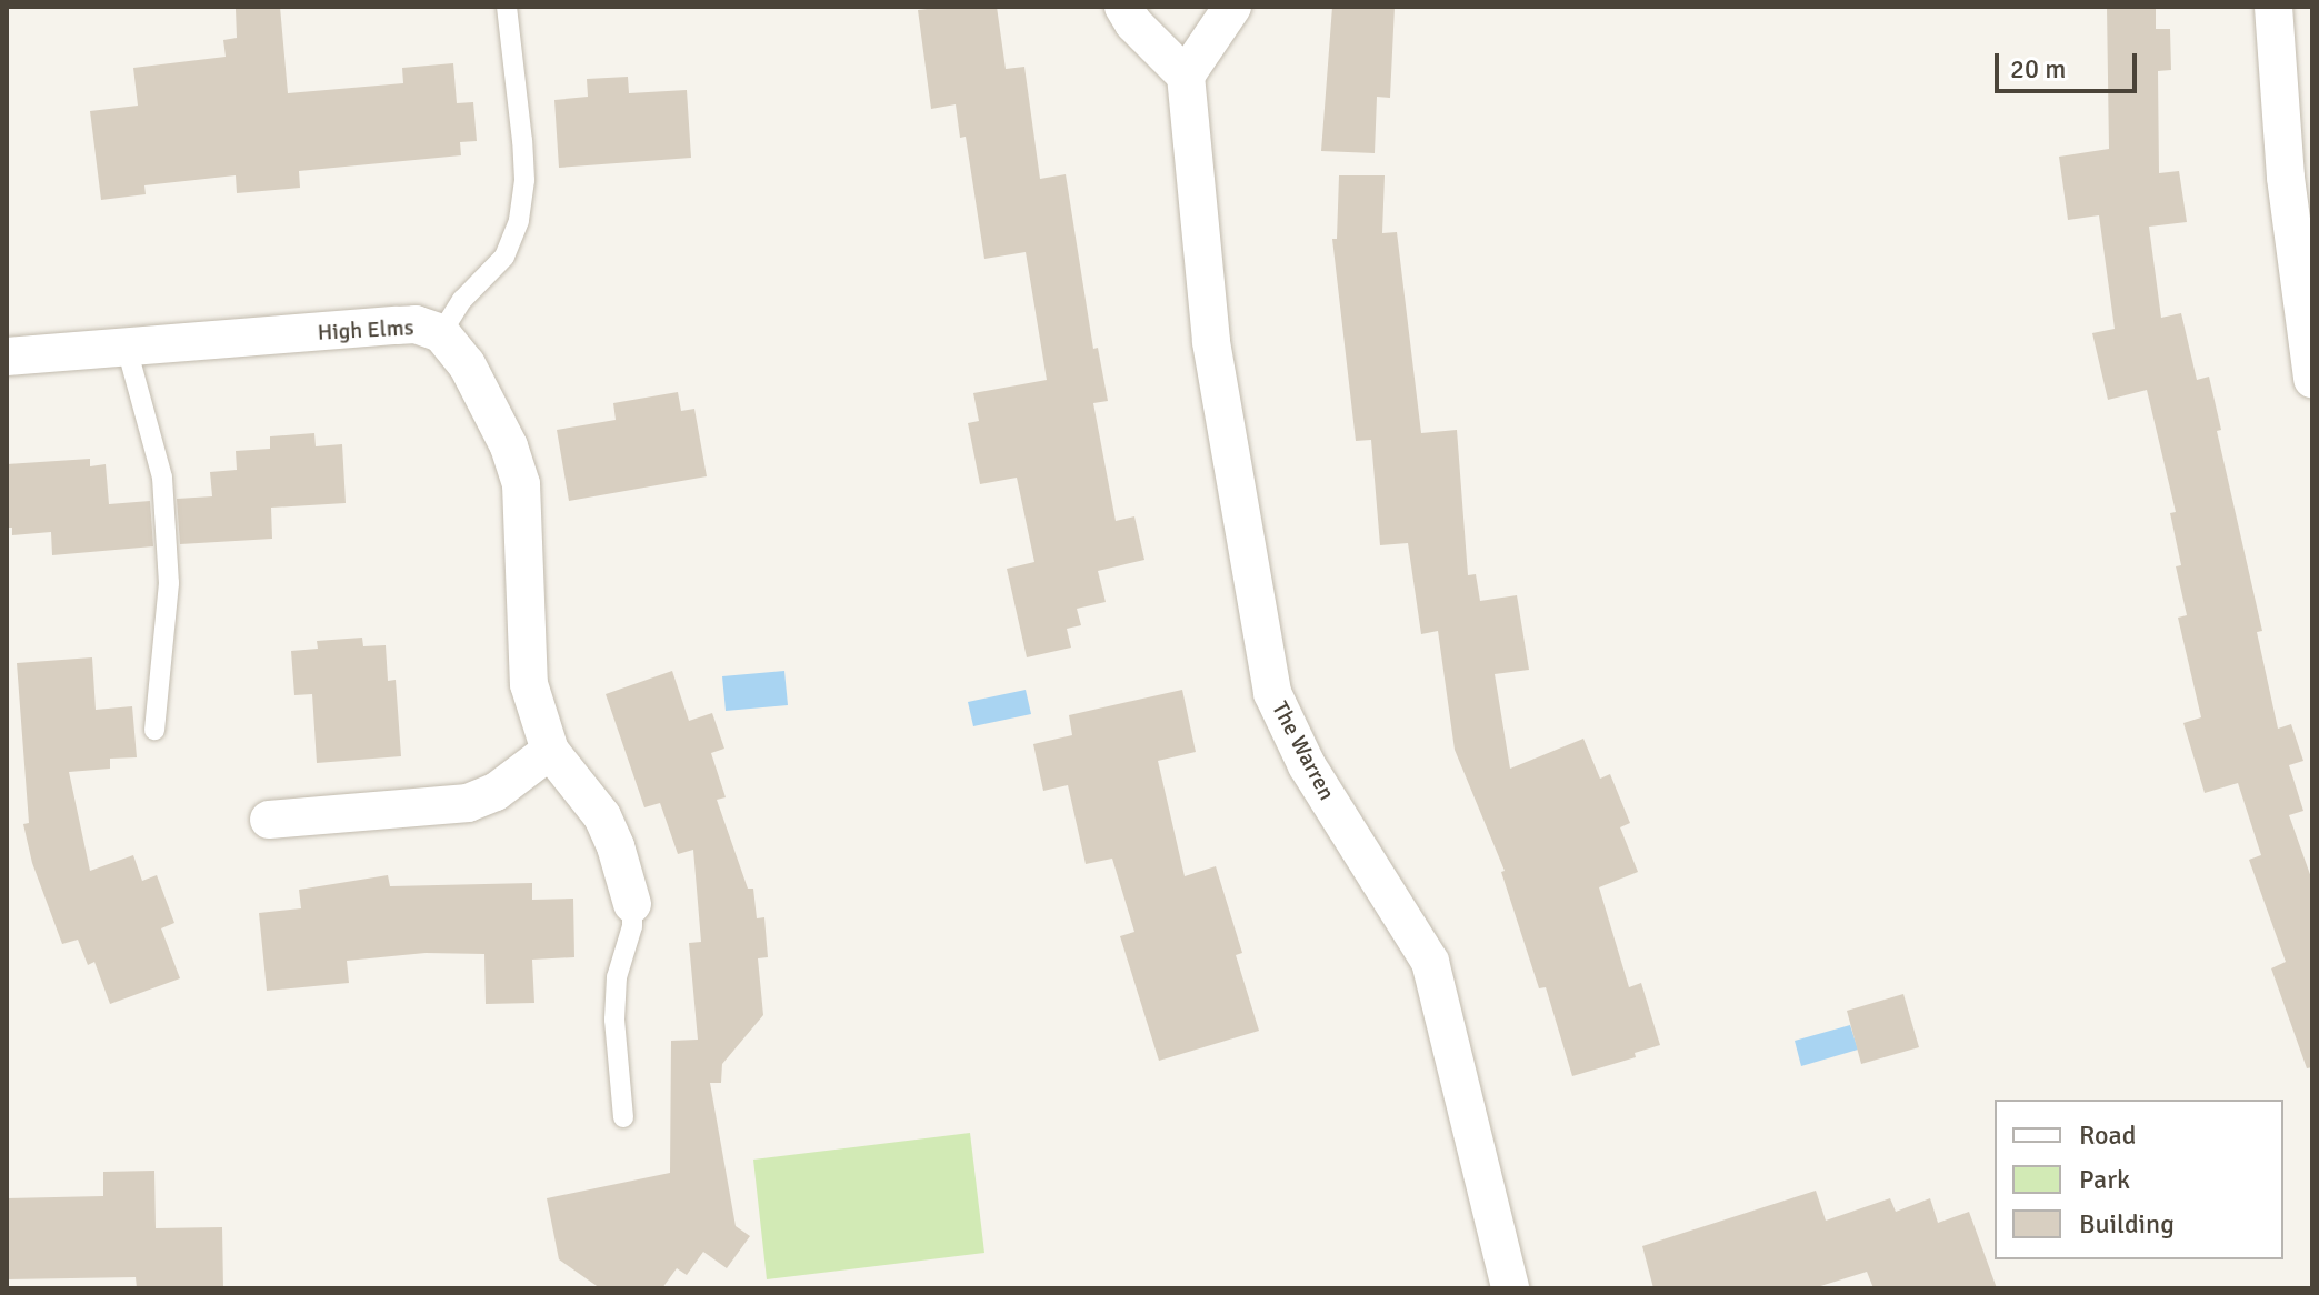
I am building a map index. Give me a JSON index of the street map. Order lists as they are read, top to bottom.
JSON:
{
  "streets": {
    "street": ["High Elms", "The Warren"]
  },
  "legend": ["Road", "Park", "Building"],
  "scale_bar": "20 m"
}
